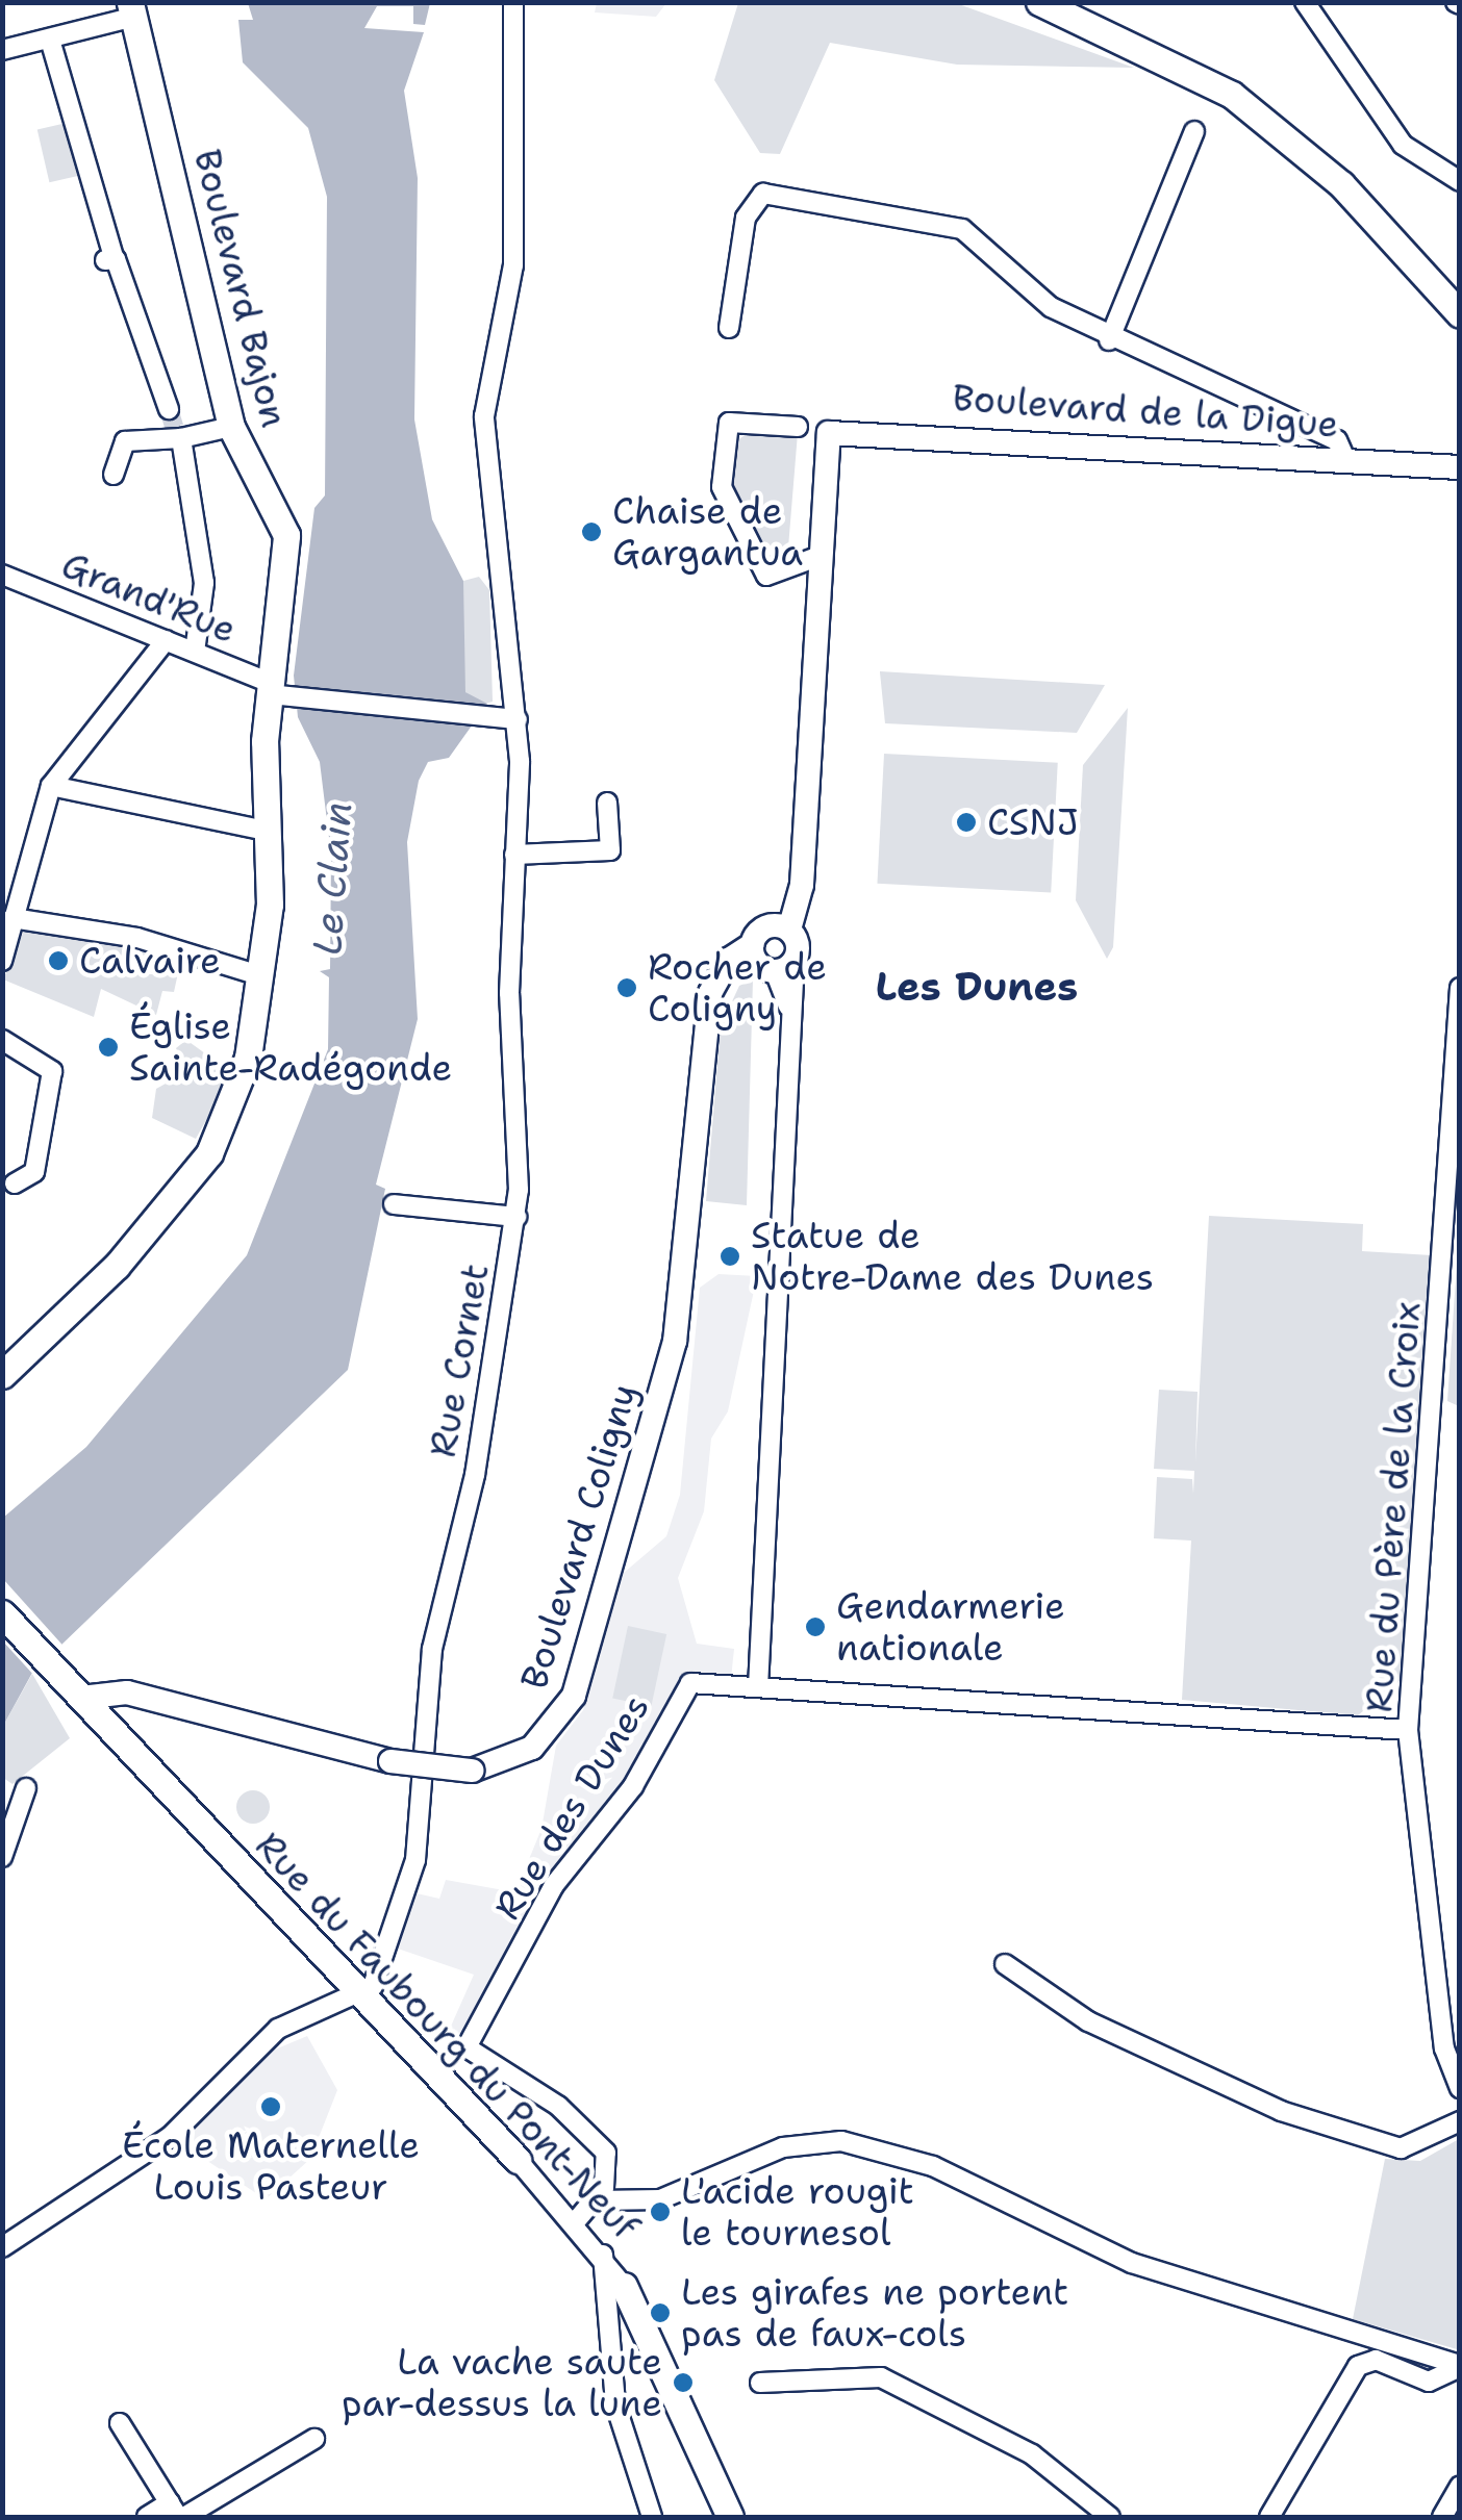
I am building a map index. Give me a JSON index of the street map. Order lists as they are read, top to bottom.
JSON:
{
  "streets": {
    "main road": ["Boulevard Bajon", "Rue du Faubourg du Pont-Neuf"],
    "street": [
      "Boulevard de la Digue",
      "Grand'Rue",
      "Rue Cornet",
      "Rue du Père de la Croix",
      "Boulevard Coligny",
      "Rue des Dunes"
    ]
  },
  "crossings": [
    ["Boulevard Bajon", "Grand'Rue"],
    ["Grand'Rue", "Rue Cornet"],
    ["Rue Cornet", "Rue du Faubourg du Pont-Neuf"],
    ["Boulevard Coligny", "Rue du Faubourg du Pont-Neuf"]
  ],
  "districts": ["Les Dunes"],
  "water": ["Le Clain"],
  "places": [
    "Chaise de Gargantua",
    "CSNJ",
    "Calvaire",
    "Rocher de Coligny",
    "Église Sainte-Radégonde",
    "Statue de Notre-Dame des Dunes",
    "Gendarmerie nationale",
    "École Maternelle Louis Pasteur",
    "L'acide rougit le tournesol",
    "Les girafes ne portent pas de faux-cols",
    "La vache saute par-dessus la lune"
  ]
}
